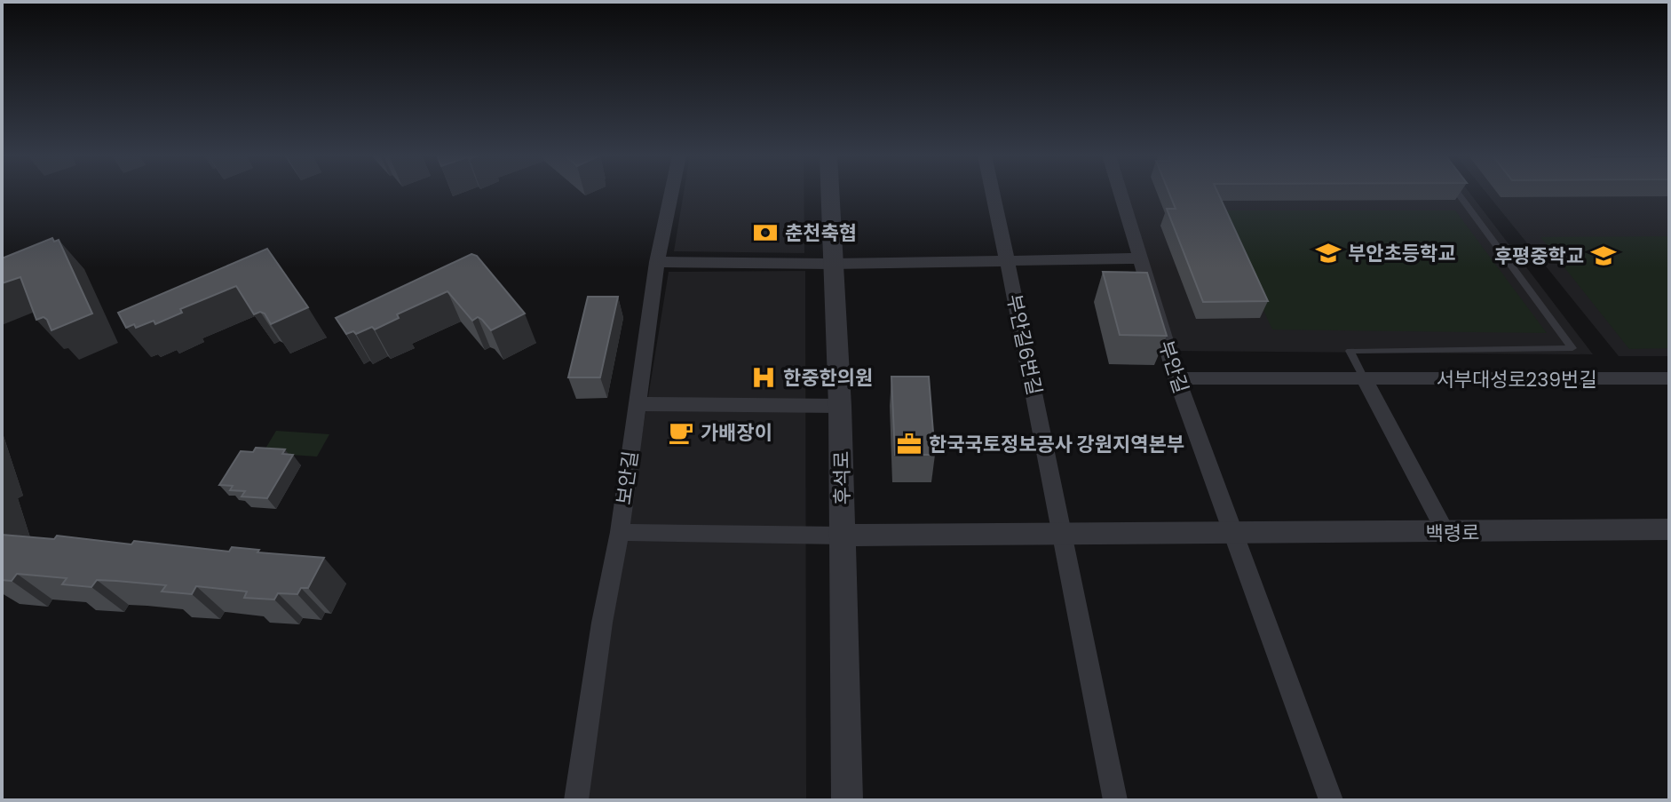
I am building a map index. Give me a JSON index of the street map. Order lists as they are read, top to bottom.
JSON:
{
  "streets": {
    "street": [
      "부안길6번길",
      "부안길",
      "서부대성로239번길",
      "보안길",
      "후석로",
      "백령로"
    ]
  },
  "crossings": [
    ["부안길6번길", "백령로"],
    ["부안길", "서부대성로239번길"],
    ["부안길", "백령로"],
    ["후석로", "백령로"]
  ],
  "places": {
    "bank": ["춘천축협"],
    "school or university": ["부안초등학교", "후평중학교"],
    "hospital": ["한중한의원"],
    "cafe": ["가배장이"],
    "office": ["한국국토정보공사 강원지역본부"]
  }
}
